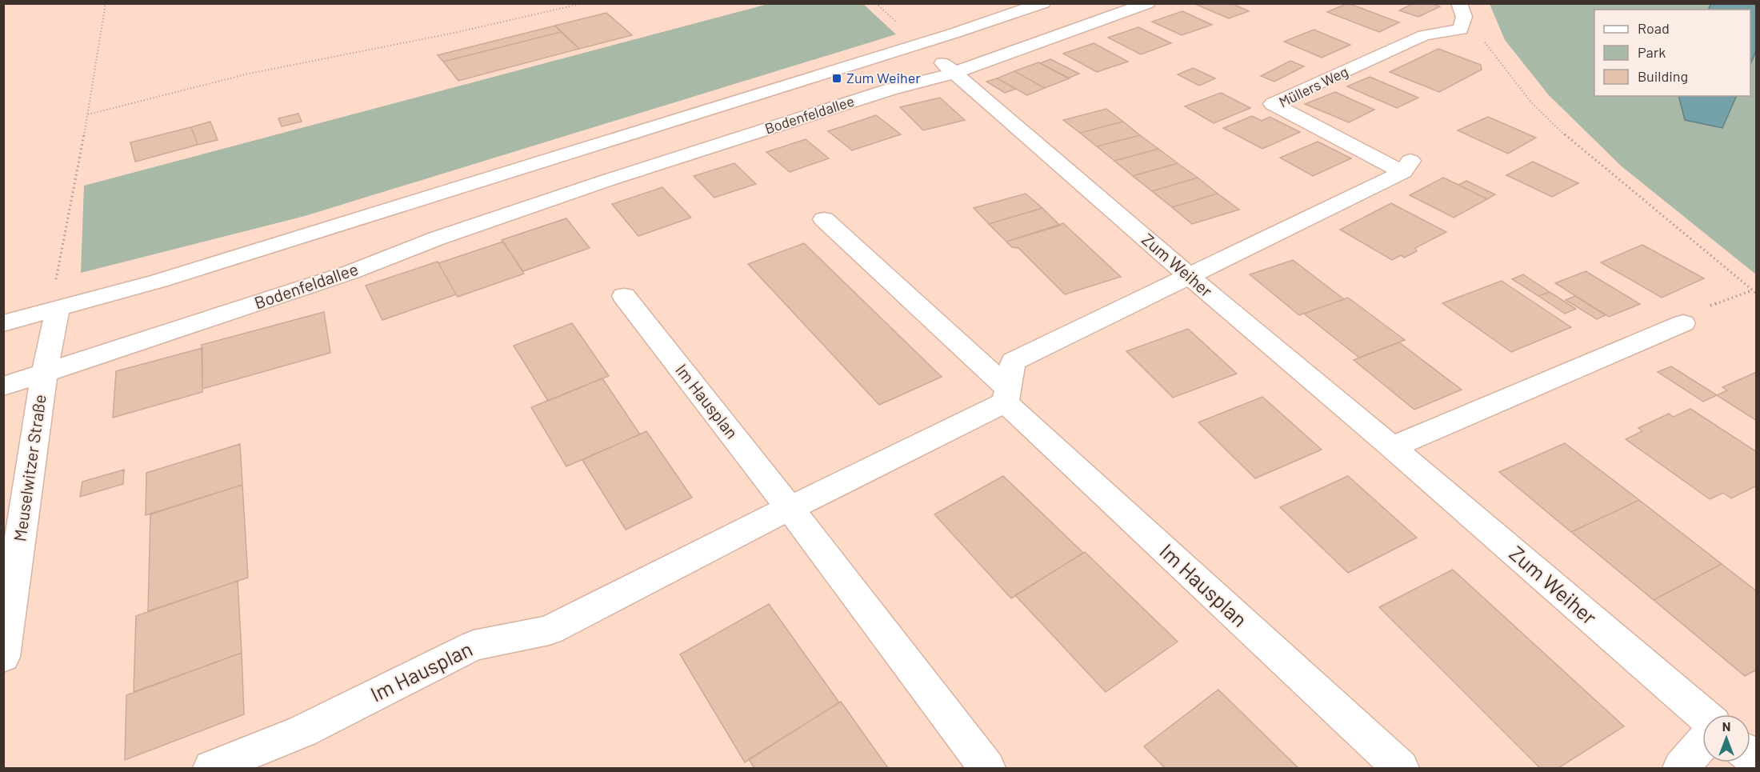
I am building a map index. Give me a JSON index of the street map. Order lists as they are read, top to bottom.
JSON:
{
  "streets": {
    "street": [
      "Müllers Weg",
      "Bodenfeldallee",
      "Zum Weiher",
      "Im Hausplan",
      "Meuselwitzer Straße"
    ]
  },
  "crossings": [
    ["Müllers Weg", "Zum Weiher"],
    ["Bodenfeldallee", "Zum Weiher"],
    ["Bodenfeldallee", "Meuselwitzer Straße"]
  ],
  "places": {
    "transit": ["Zum Weiher"]
  },
  "legend": ["Road", "Park", "Building"],
  "north": "top"
}
